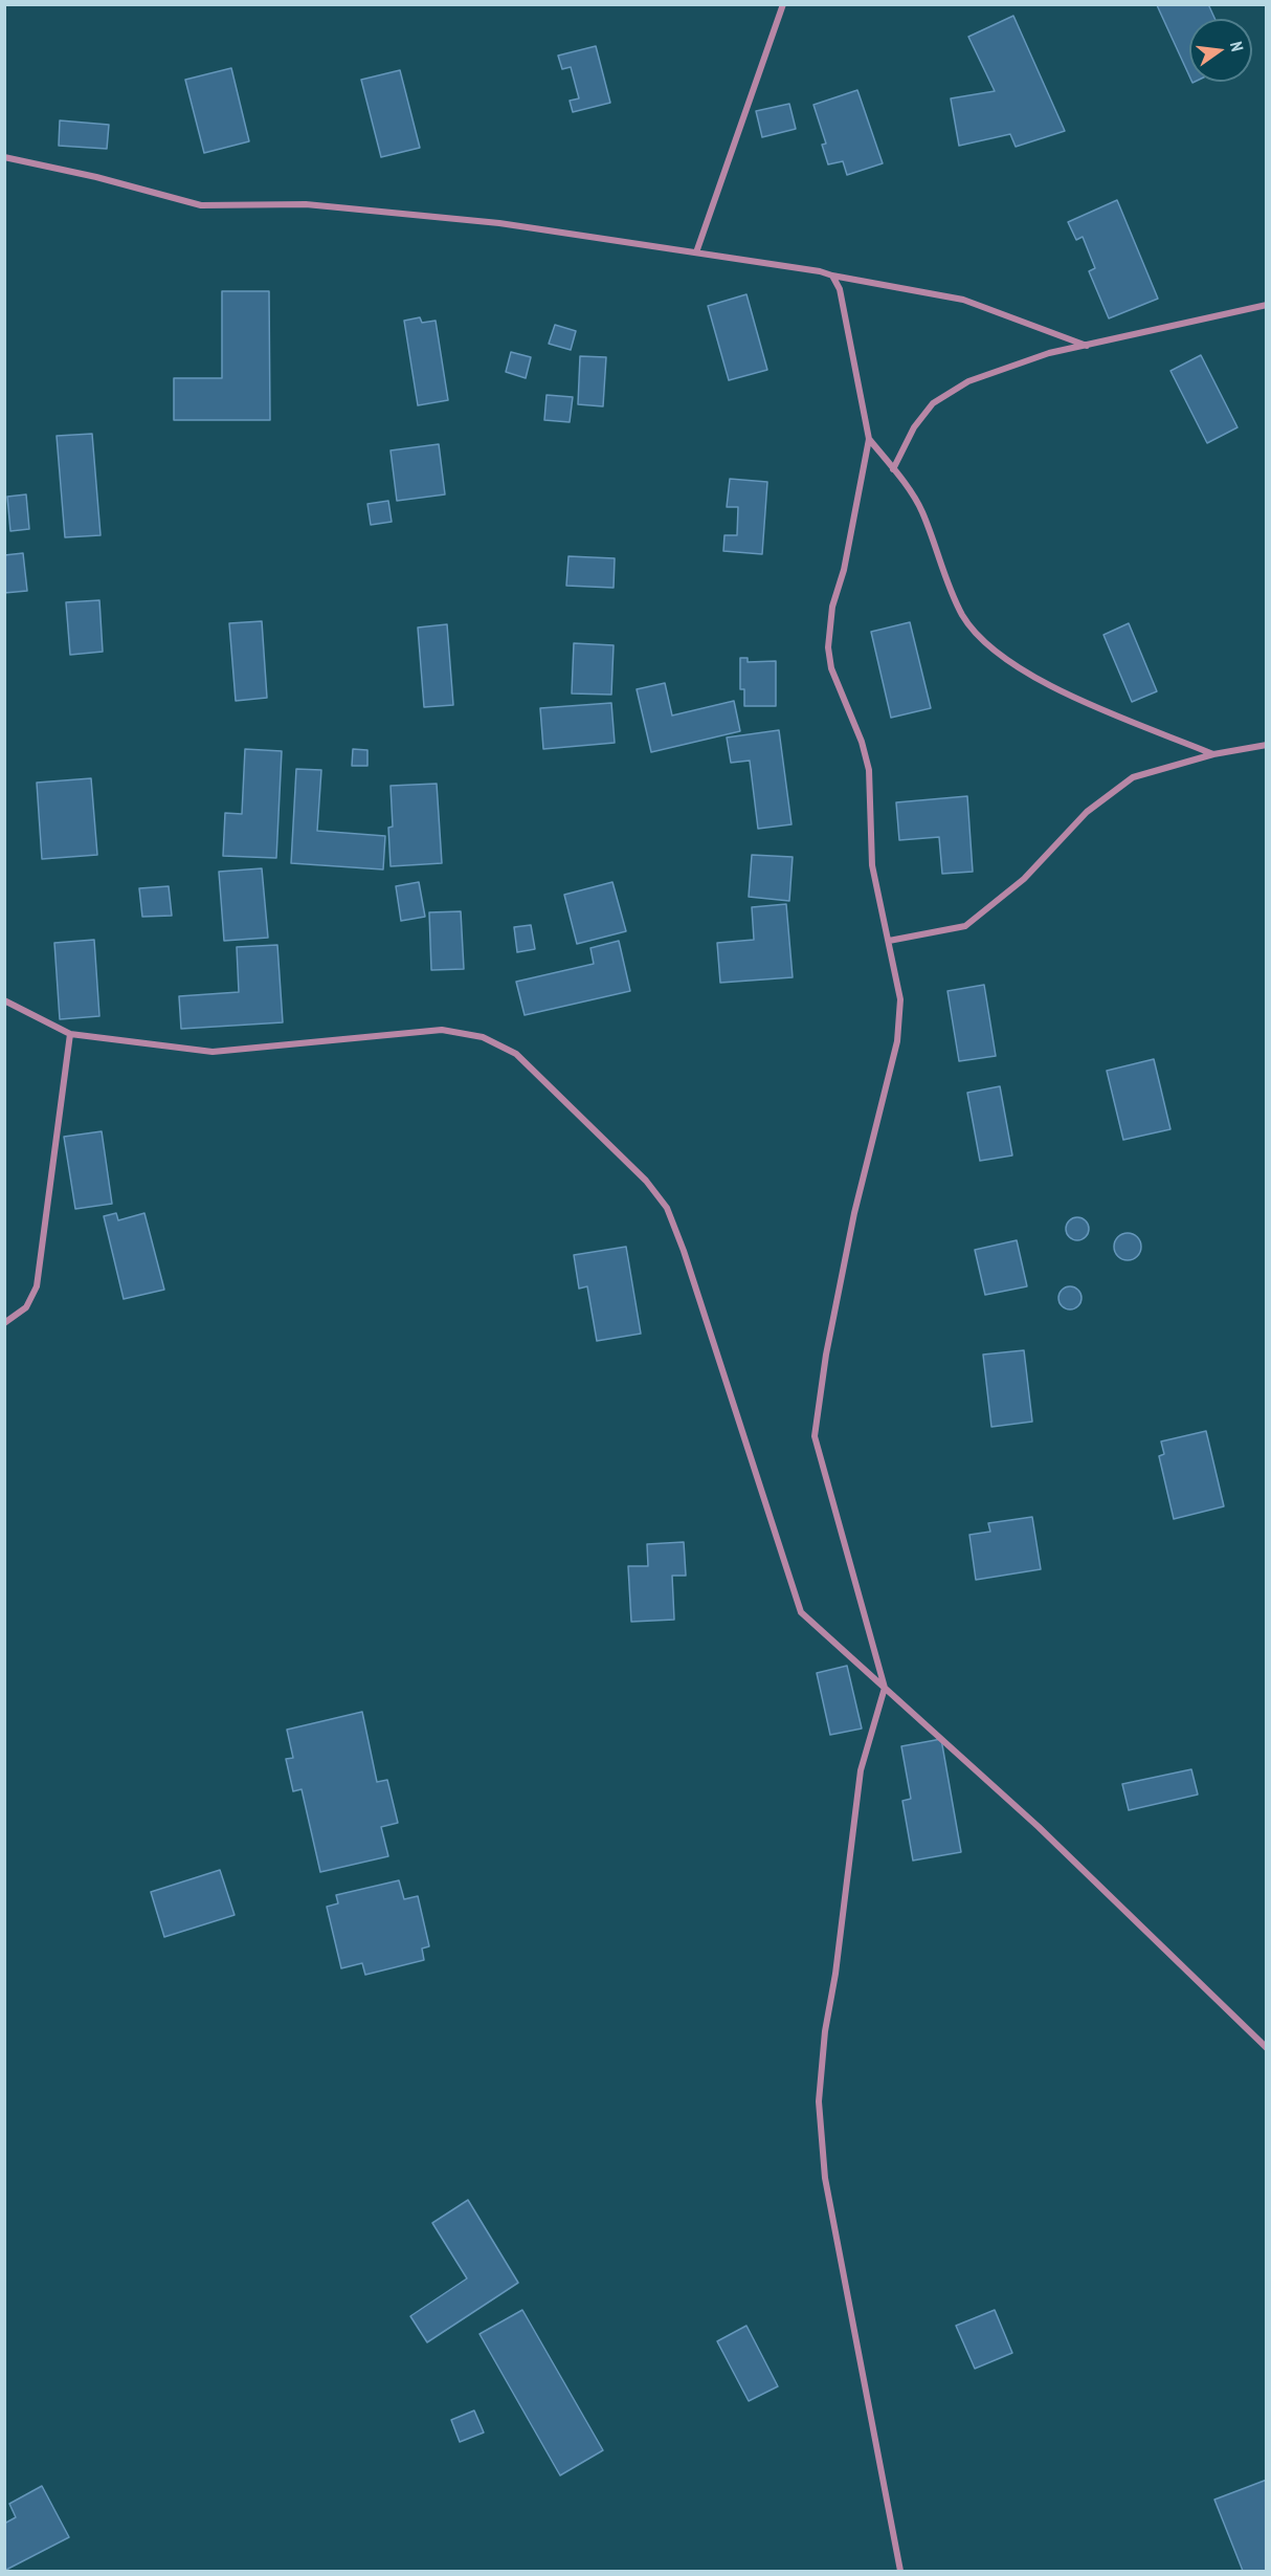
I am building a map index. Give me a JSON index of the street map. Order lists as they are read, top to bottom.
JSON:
{
  "north": "right"
}
